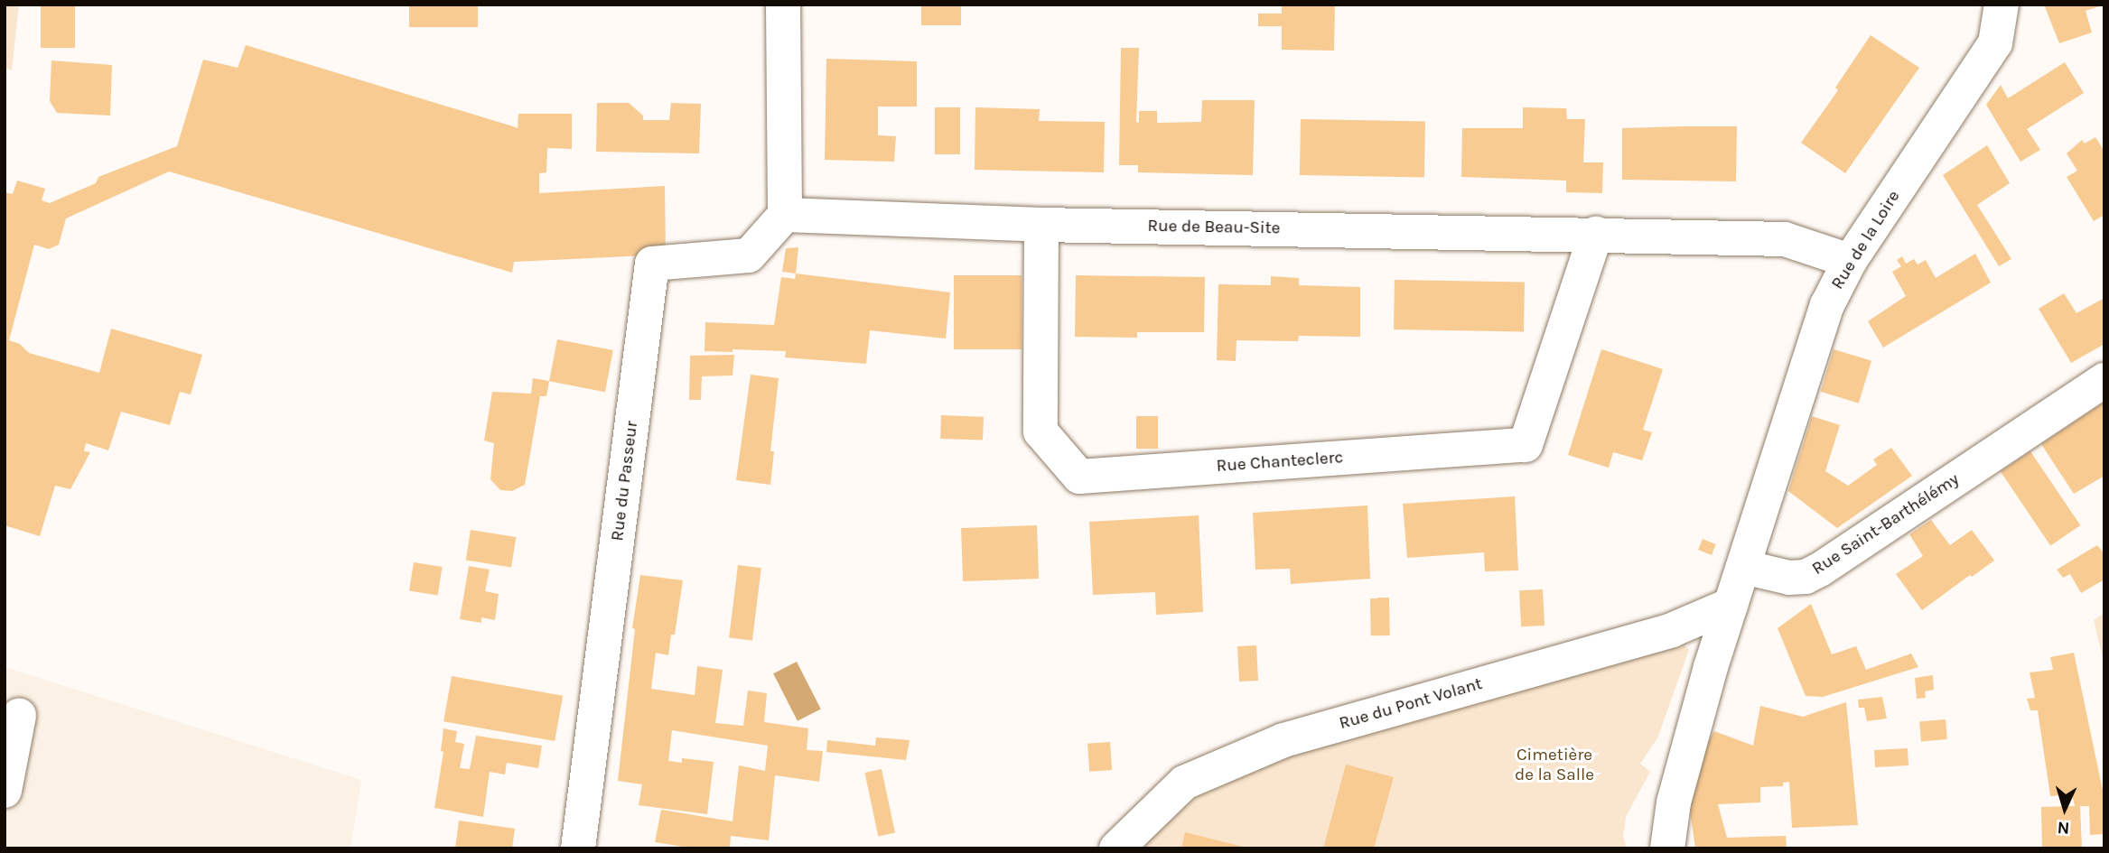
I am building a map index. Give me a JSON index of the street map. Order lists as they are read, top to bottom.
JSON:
{
  "streets": {
    "street": [
      "Rue de Beau-Site",
      "Rue de la Loire",
      "Rue Chanteclerc",
      "Rue du Passeur",
      "Rue Saint-Barthélémy",
      "Rue du Pont Volant"
    ]
  },
  "crossings": [
    ["Rue de Beau-Site", "Rue de la Loire"],
    ["Rue de Beau-Site", "Rue Chanteclerc"],
    ["Rue de Beau-Site", "Rue du Passeur"],
    ["Rue de la Loire", "Rue Saint-Barthélémy"]
  ],
  "parks": ["Cimetière de la Salle"],
  "north": "bottom"
}
